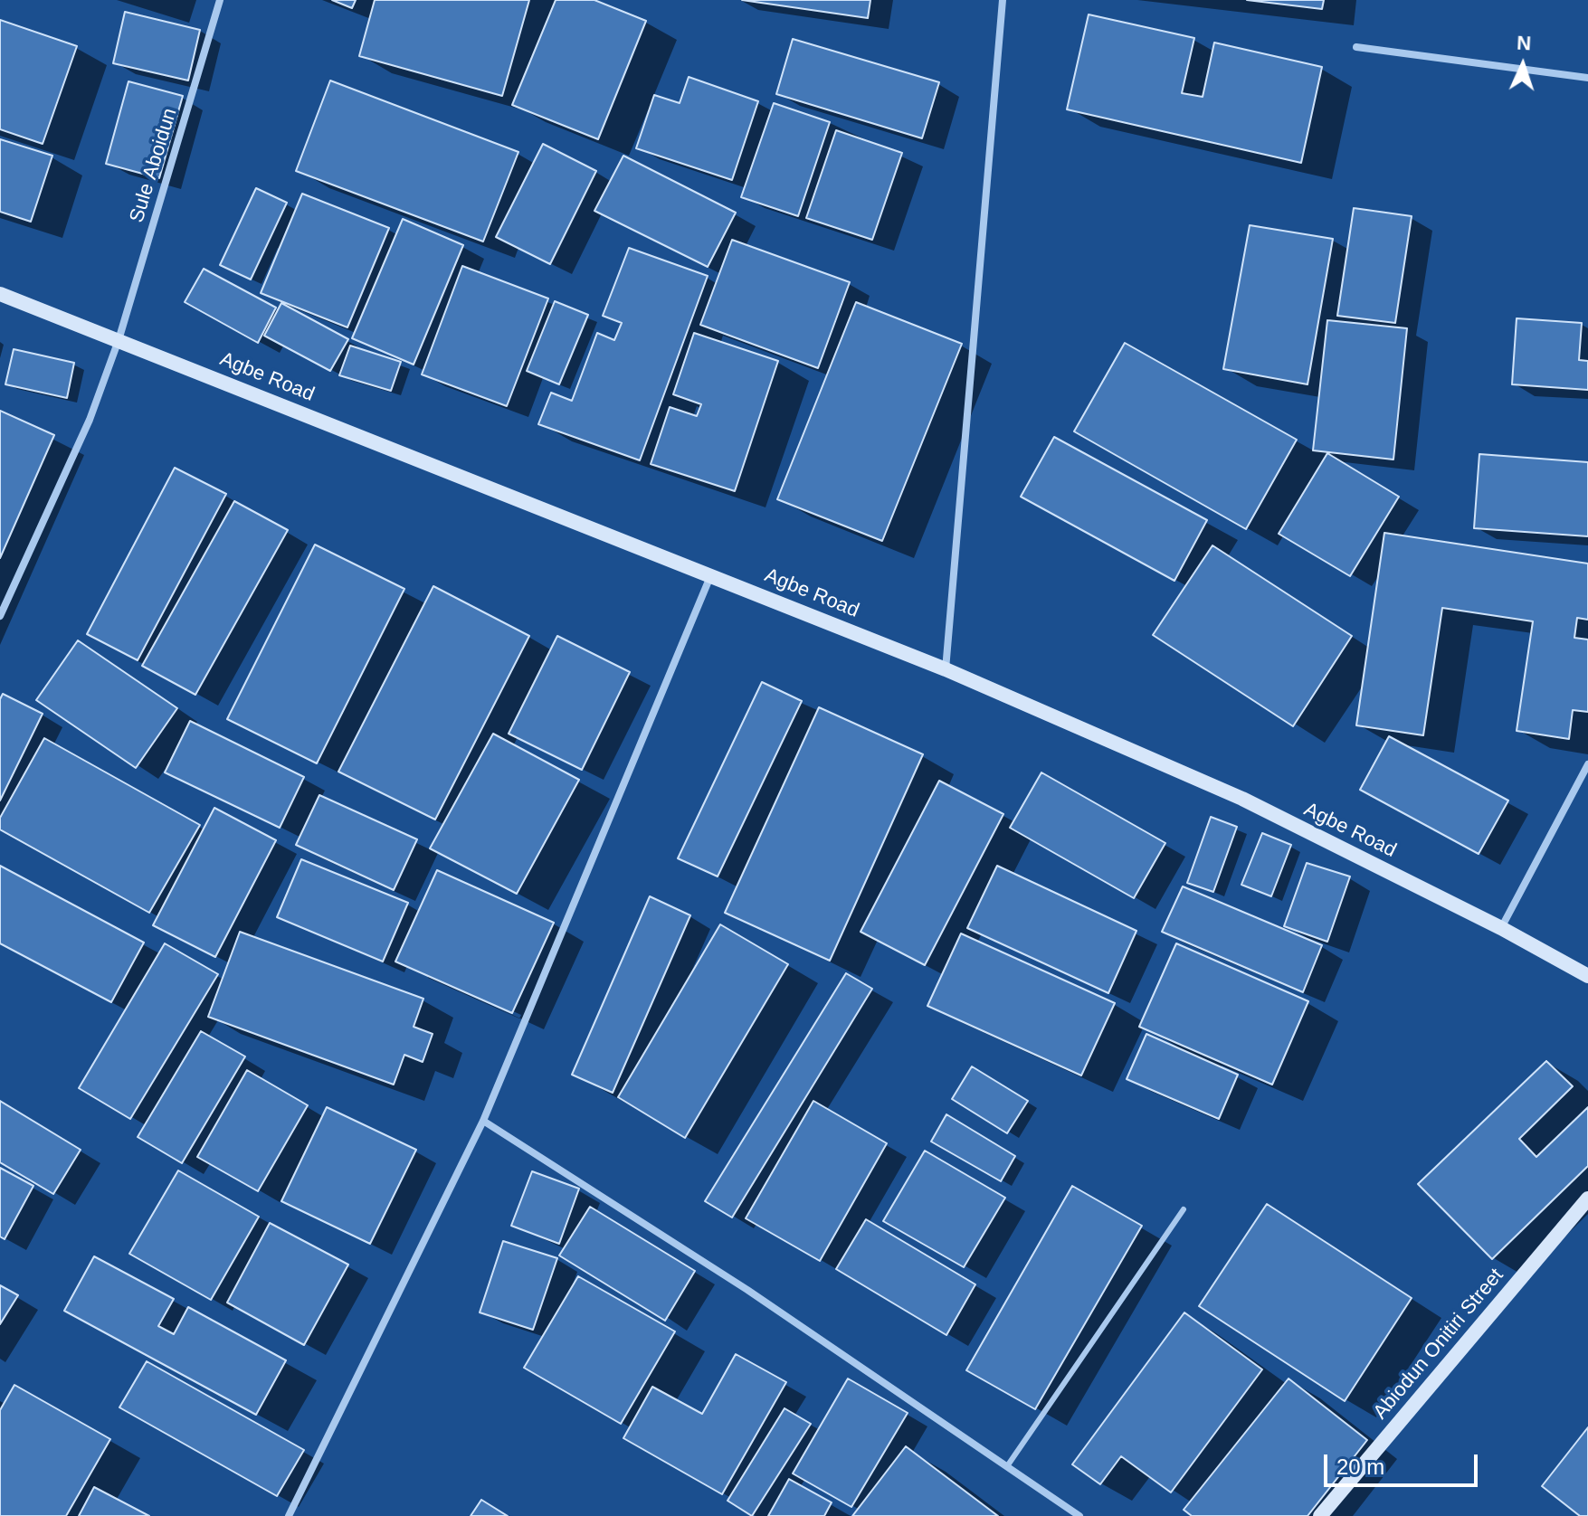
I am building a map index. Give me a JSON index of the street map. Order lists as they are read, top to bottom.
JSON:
{
  "streets": {
    "street": ["Sule Aboidun", "Agbe Road", "Abiodun Onitiri Street"]
  },
  "crossings": [
    ["Sule Aboidun", "Agbe Road"]
  ],
  "scale_bar": "20 m",
  "north": "top"
}
